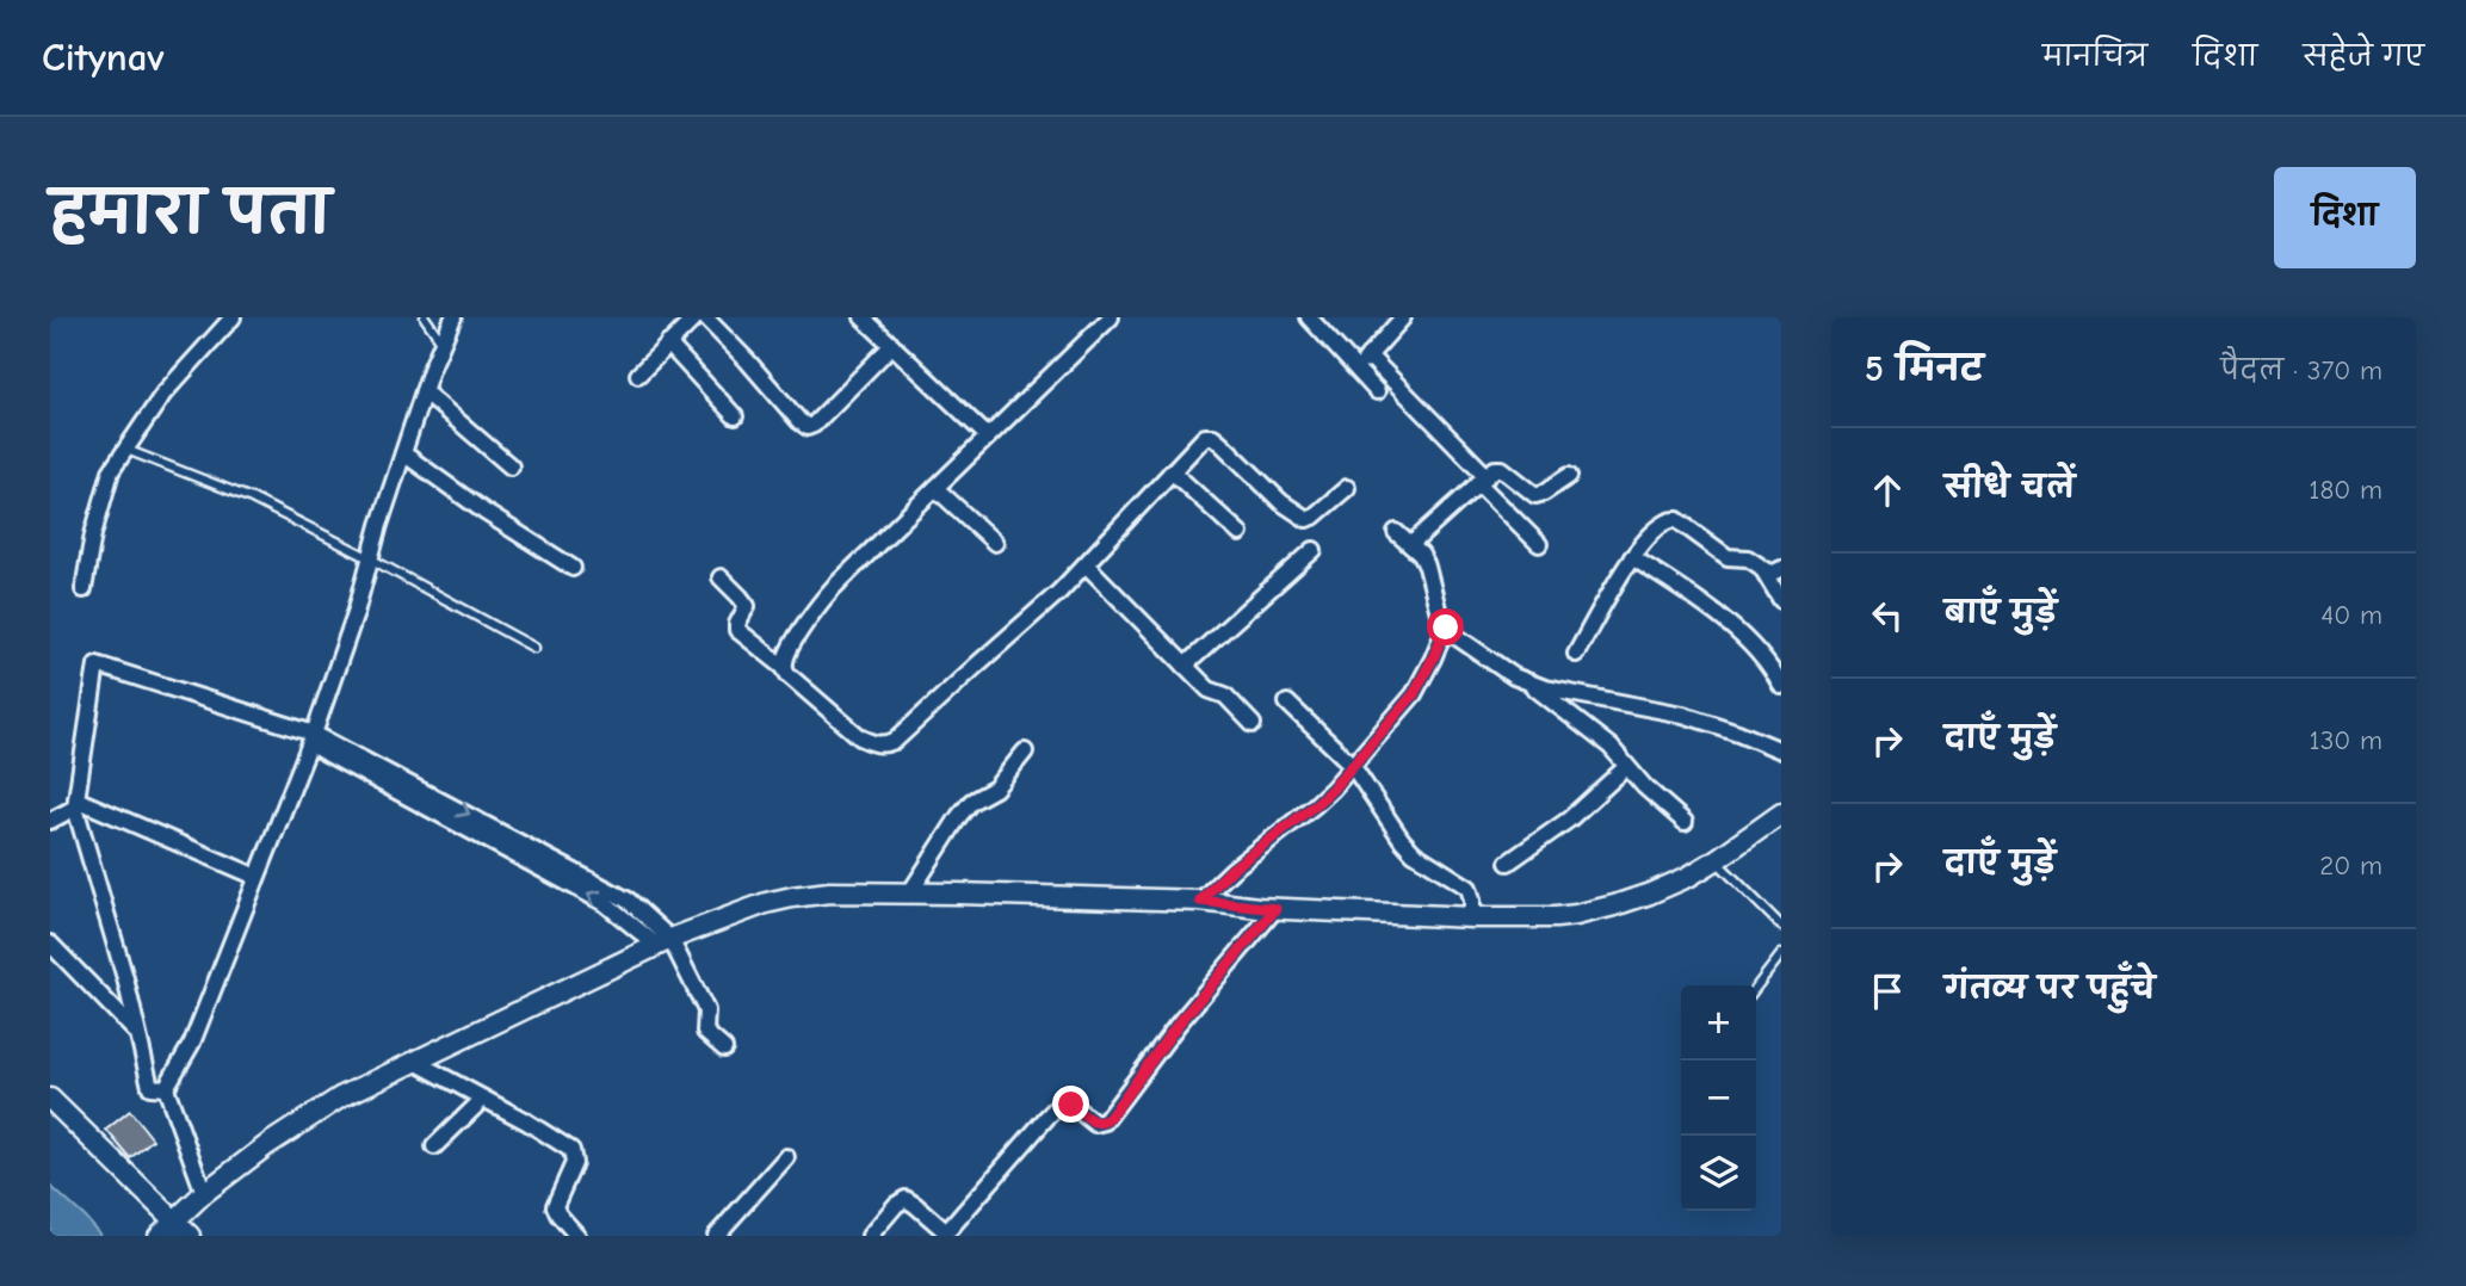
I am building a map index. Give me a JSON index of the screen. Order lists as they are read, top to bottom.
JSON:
{
  "page": {
    "header": "Citynav",
    "nav": ["मानचित्र", "दिशा", "सहेजे गए"],
    "title": "हमारा पता",
    "buttons": "दिशा",
    "heading": ["5 मिनट", "पैदल · 370 m"],
    "list": [
      ["सीधे चलें", "180 m"],
      ["बाएँ मुड़ें", "40 m"],
      ["दाएँ मुड़ें", "130 m"],
      ["दाएँ मुड़ें", "20 m"],
      "गंतव्य पर पहुँचे"
    ],
    "map_buttons": ["+", "−"]
  }
}
